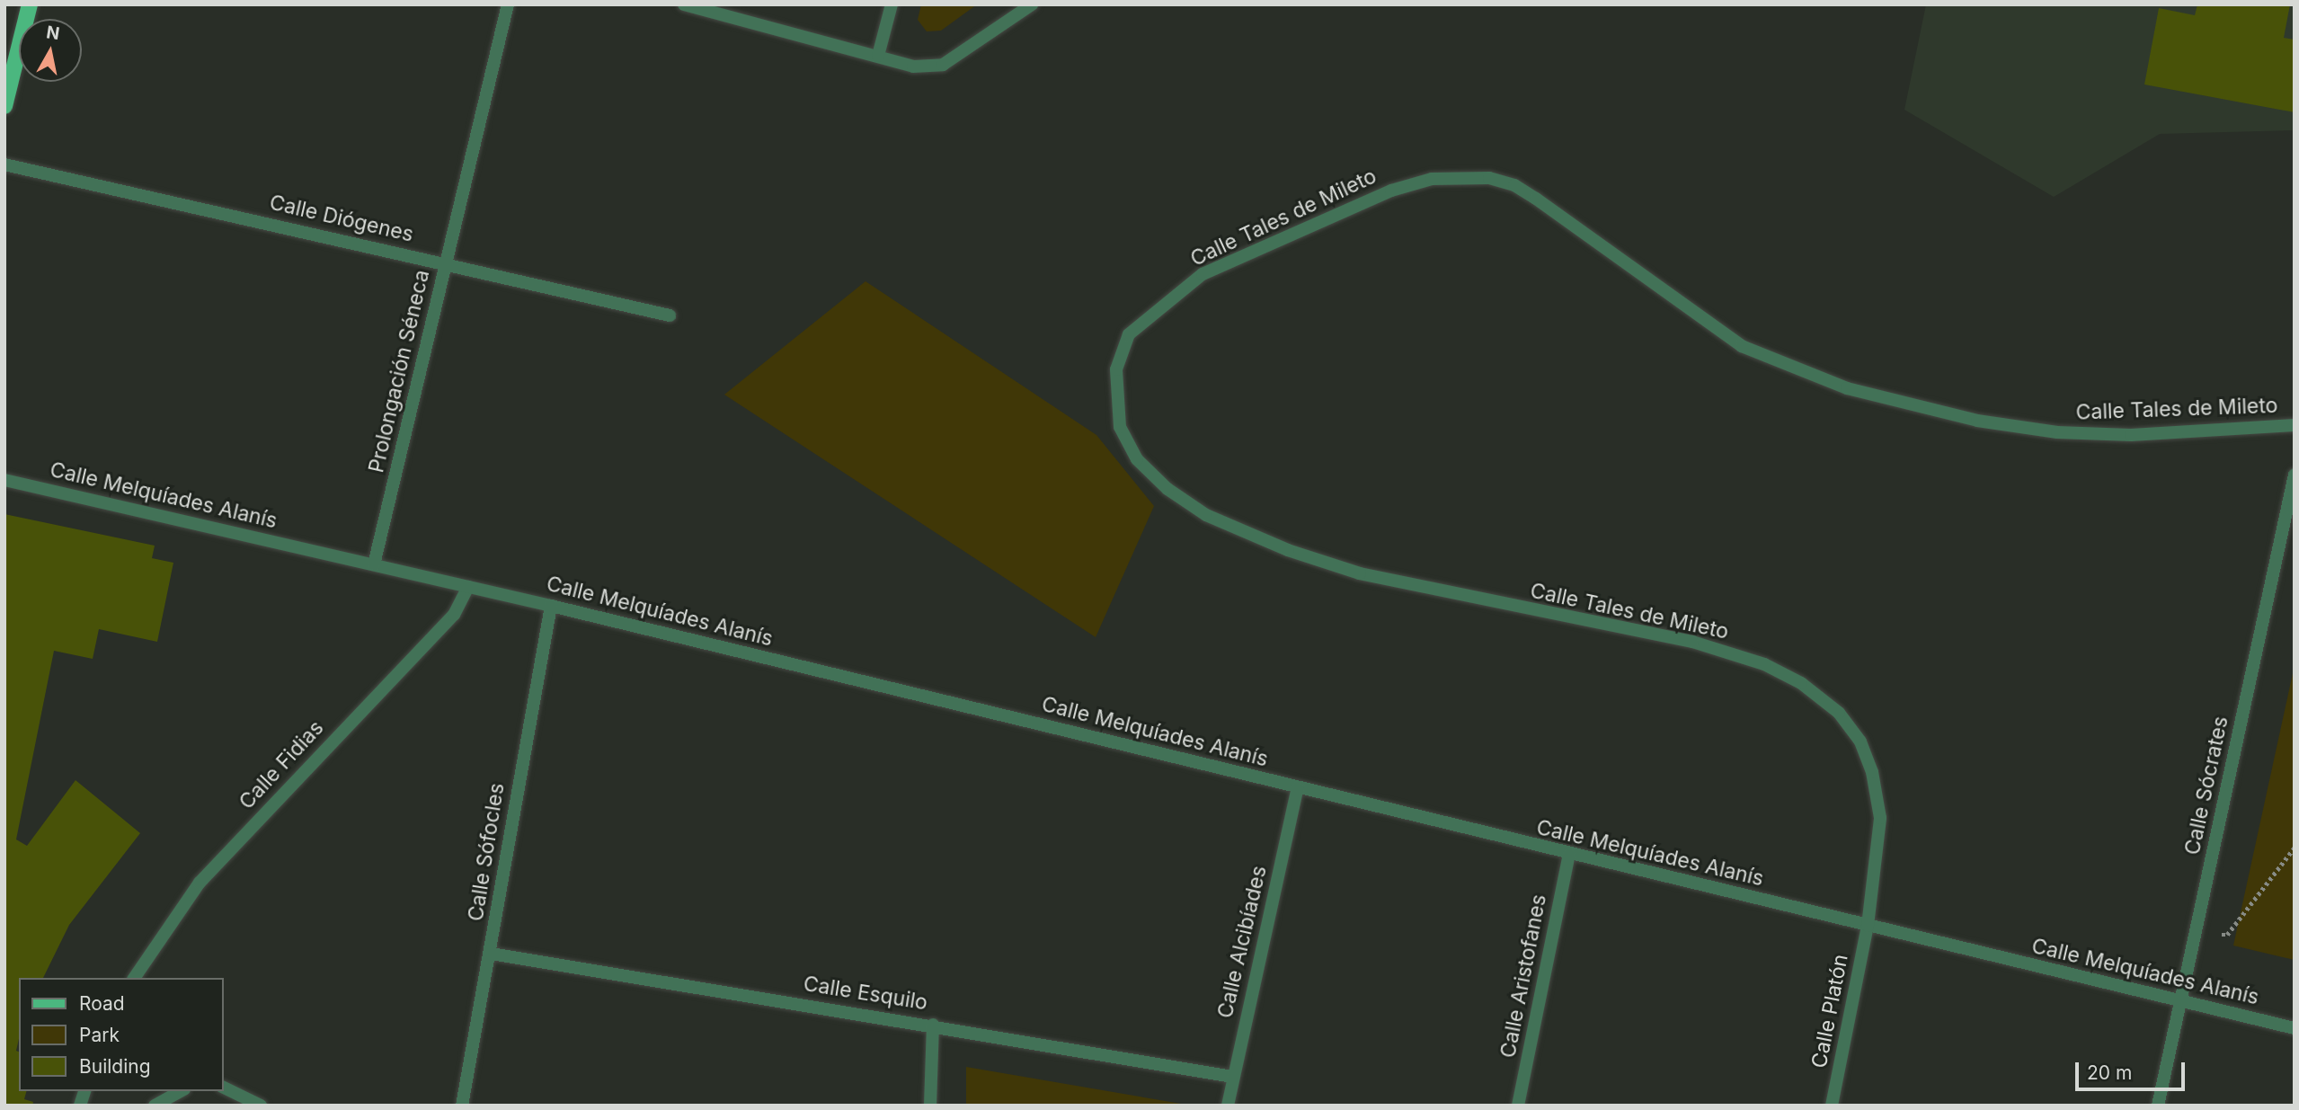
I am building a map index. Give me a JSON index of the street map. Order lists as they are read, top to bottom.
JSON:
{
  "streets": {
    "street": [
      "Calle Tales de Mileto",
      "Calle Diógenes",
      "Prolongación Séneca",
      "Calle Melquíades Alanís",
      "Calle Fidias",
      "Calle Sócrates",
      "Calle Sófocles",
      "Calle Alcibíades",
      "Calle Aristofanes",
      "Calle Esquilo",
      "Calle Platón"
    ]
  },
  "crossings": [
    ["Calle Tales de Mileto", "Calle Melquíades Alanís"],
    ["Calle Tales de Mileto", "Calle Platón"],
    ["Calle Diógenes", "Prolongación Séneca"],
    ["Prolongación Séneca", "Calle Melquíades Alanís"],
    ["Calle Melquíades Alanís", "Calle Fidias"],
    ["Calle Melquíades Alanís", "Calle Sócrates"],
    ["Calle Melquíades Alanís", "Calle Sófocles"],
    ["Calle Melquíades Alanís", "Calle Alcibíades"],
    ["Calle Melquíades Alanís", "Calle Aristofanes"],
    ["Calle Melquíades Alanís", "Calle Platón"],
    ["Calle Sófocles", "Calle Esquilo"],
    ["Calle Alcibíades", "Calle Esquilo"]
  ],
  "legend": ["Road", "Park", "Building"],
  "scale_bar": "20 m",
  "north": "top"
}
